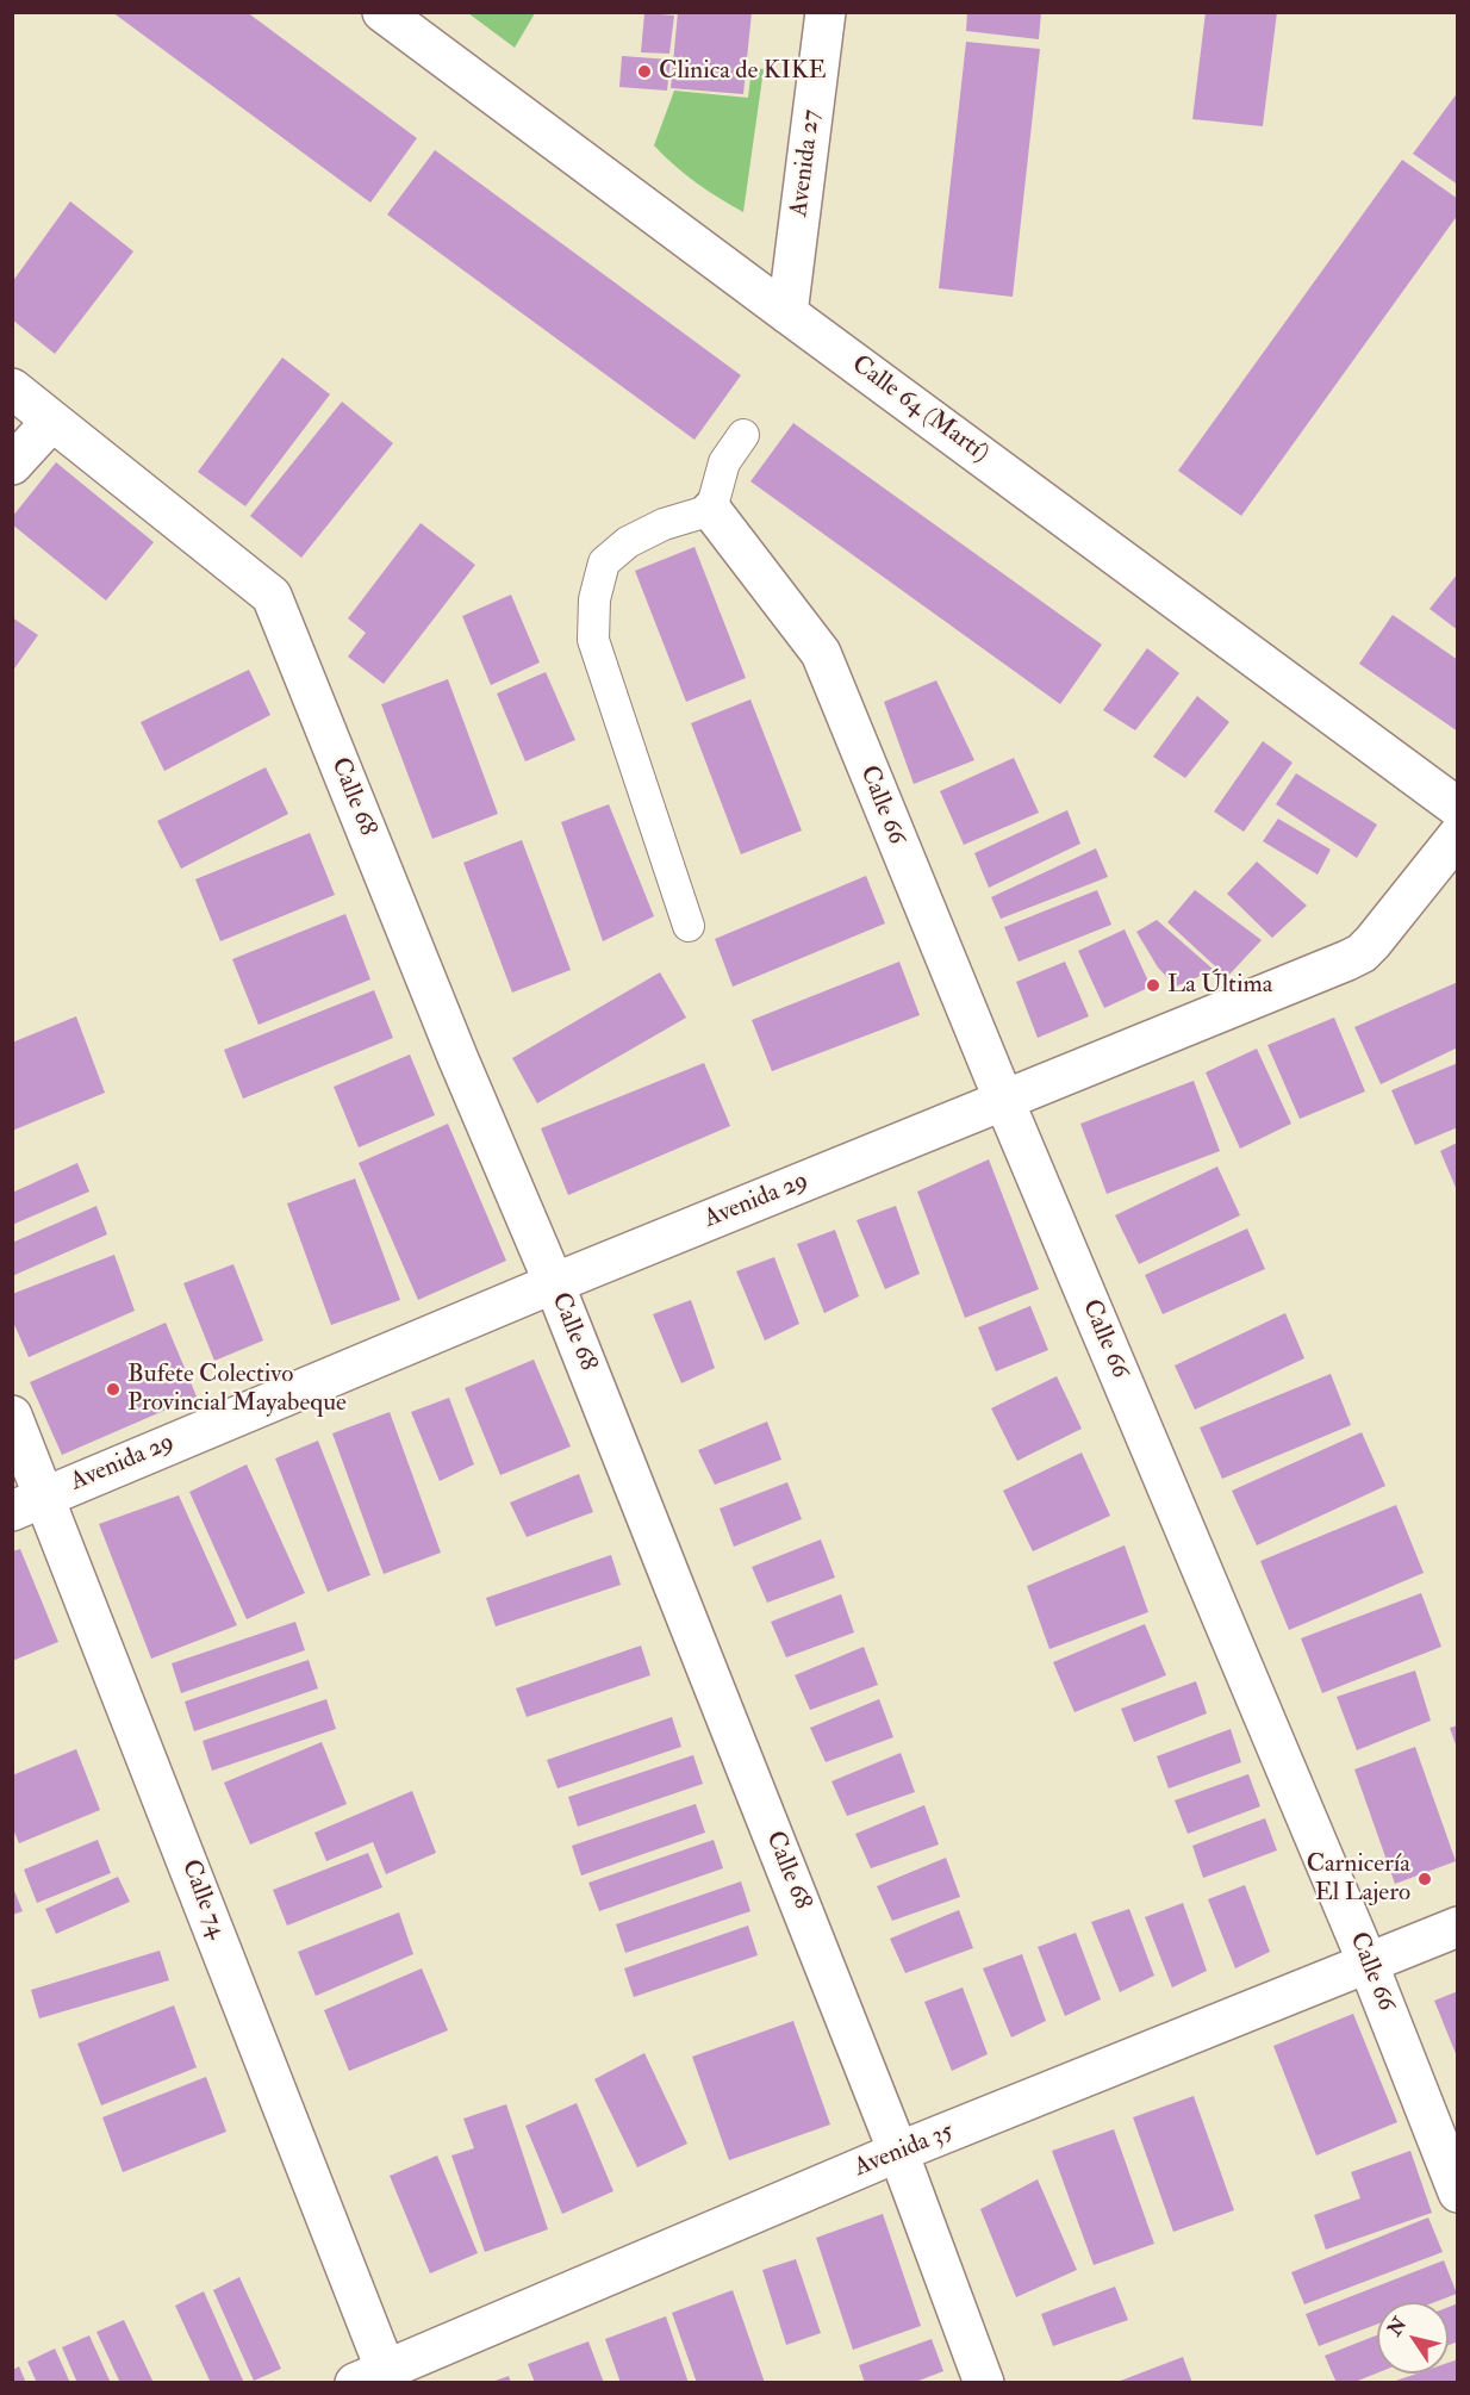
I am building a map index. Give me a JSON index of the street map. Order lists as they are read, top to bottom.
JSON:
{
  "streets": {
    "street": [
      "Avenida 27",
      "Calle 64 (Martí)",
      "Calle 68",
      "Calle 66",
      "Avenida 29",
      "Calle 74",
      "Avenida 35"
    ]
  },
  "crossings": [
    ["Avenida 27", "Calle 64 (Martí)"],
    ["Calle 68", "Avenida 29"],
    ["Calle 68", "Avenida 35"],
    ["Calle 66", "Avenida 29"],
    ["Calle 66", "Avenida 35"],
    ["Avenida 29", "Calle 74"],
    ["Calle 74", "Avenida 35"]
  ],
  "places": [
    "Clinica de KIKE",
    "La Última",
    "Bufete Colectivo Provincial Mayabeque",
    "Carnicería El Lajero"
  ],
  "north": "top left"
}
